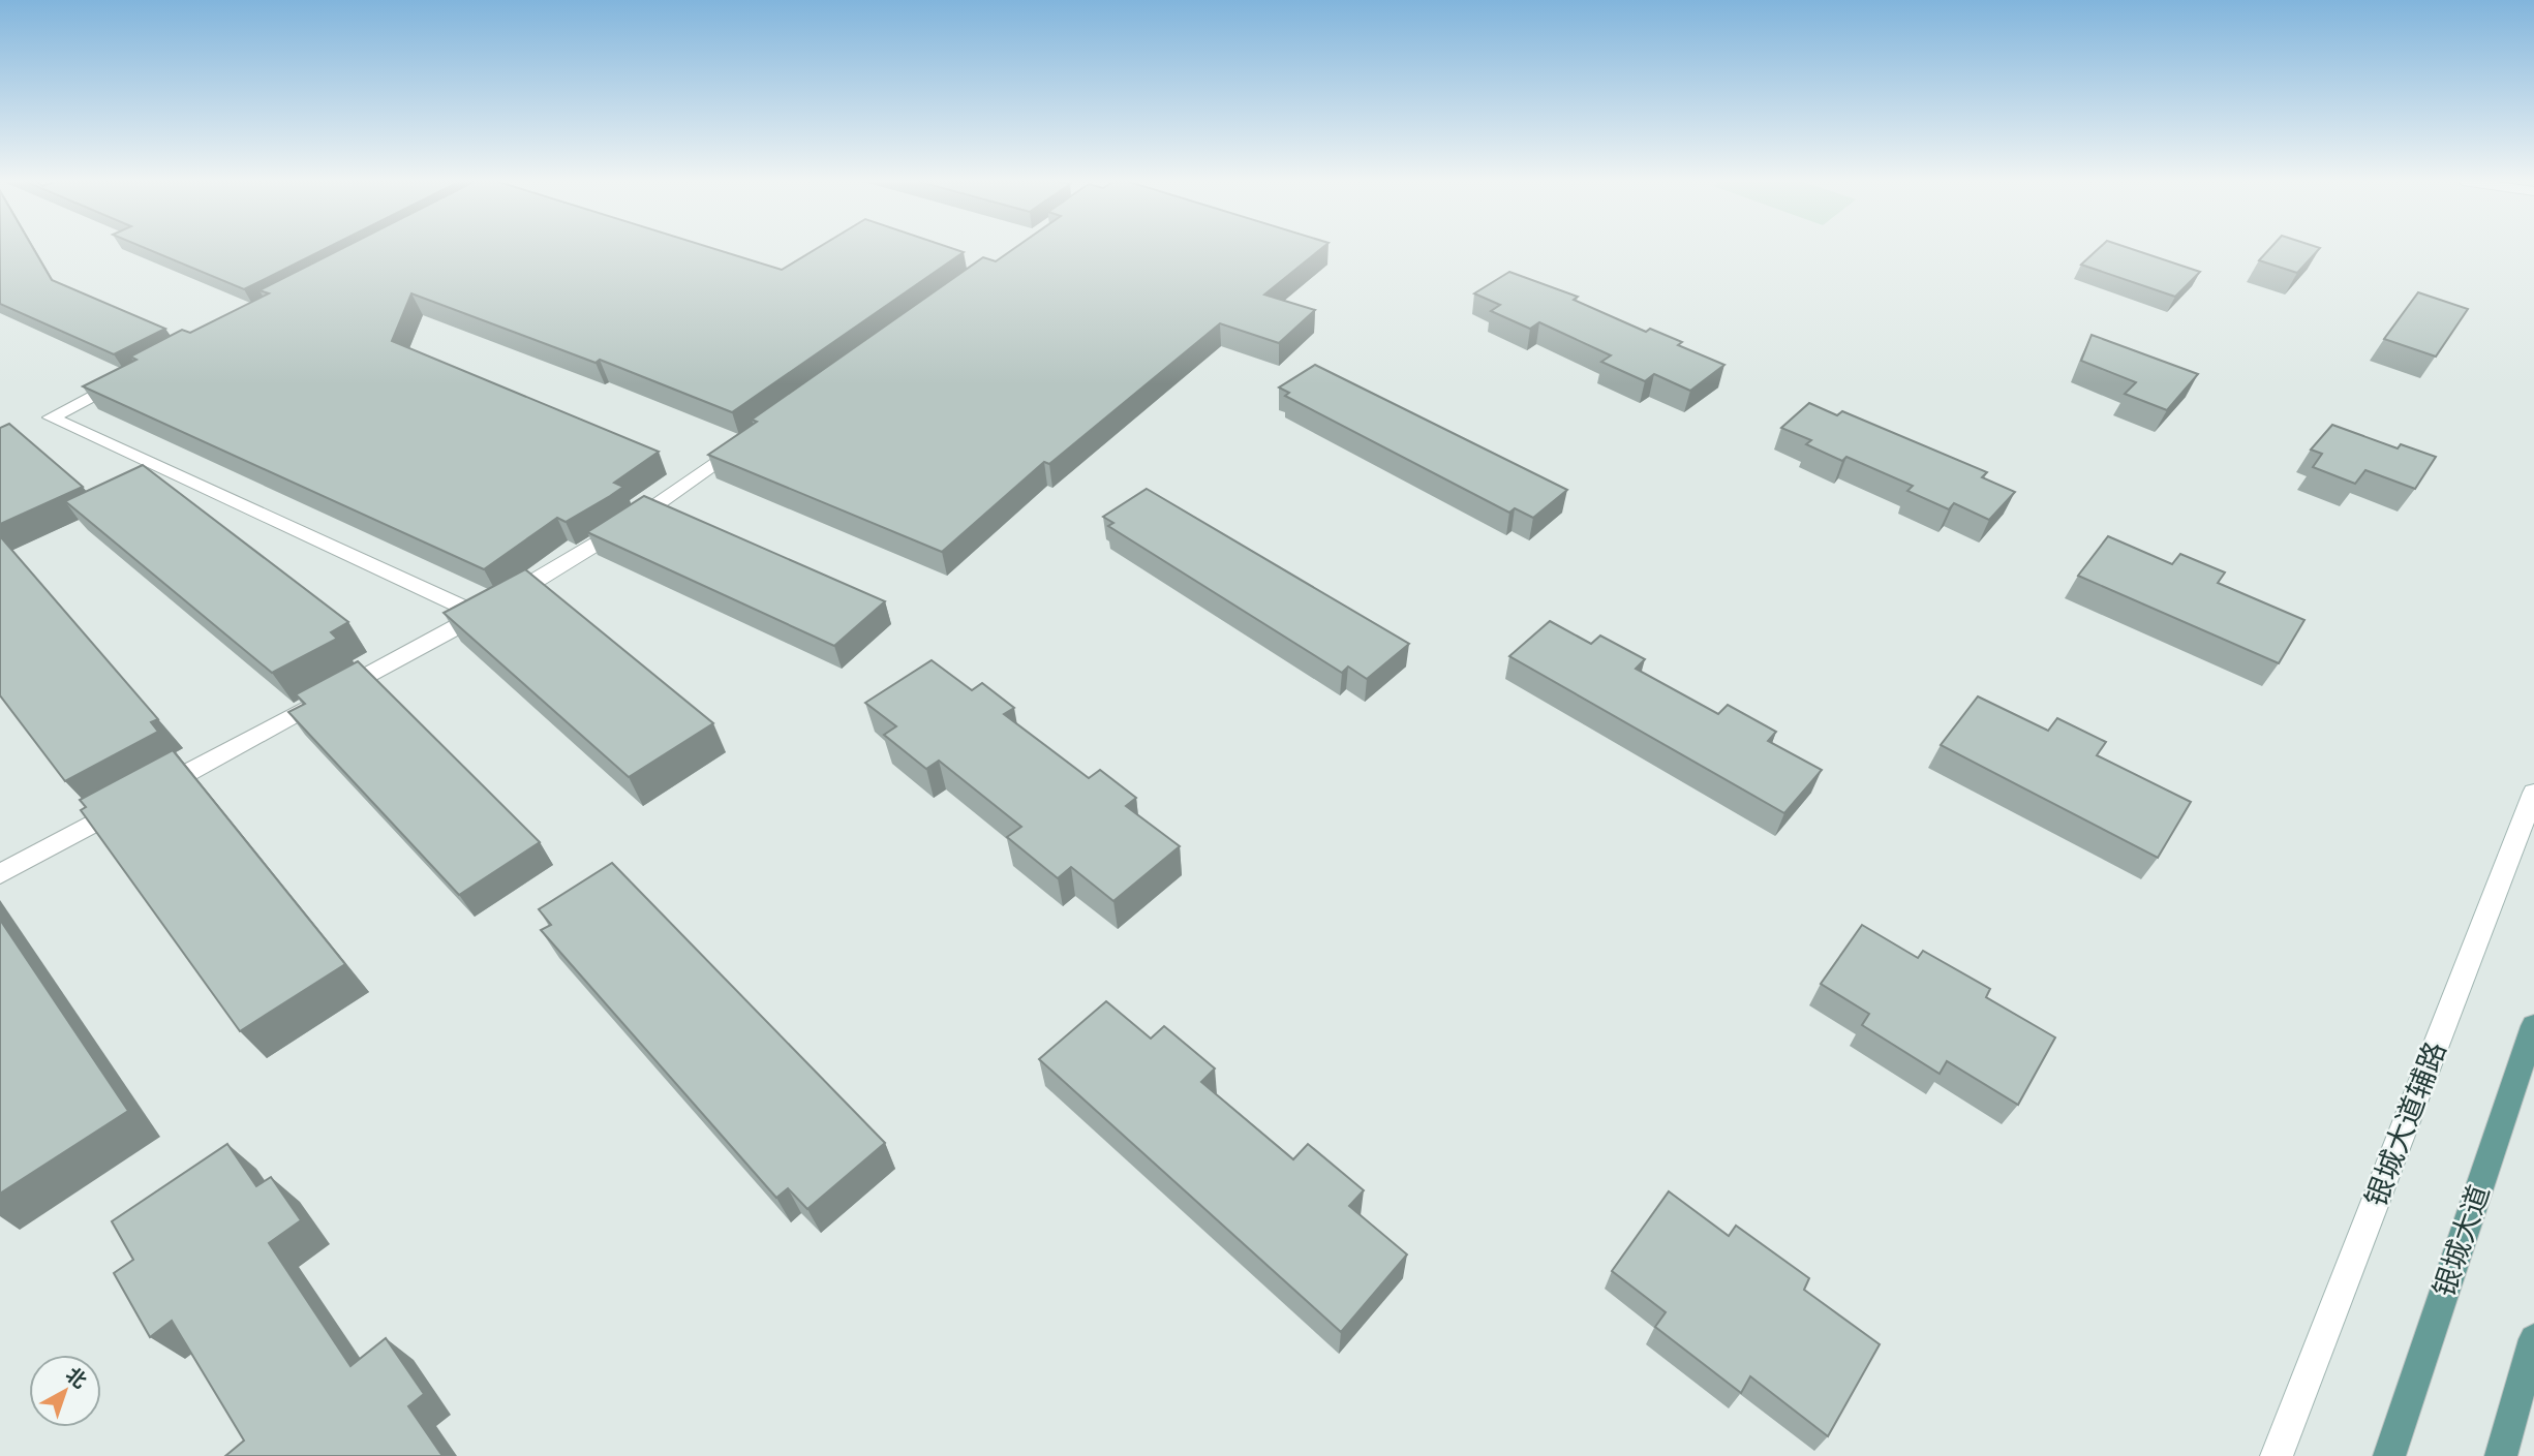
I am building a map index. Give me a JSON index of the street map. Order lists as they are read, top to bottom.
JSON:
{
  "streets": {
    "main road": ["银城大道"],
    "street": ["银城大道辅路"]
  },
  "north": "top right"
}
